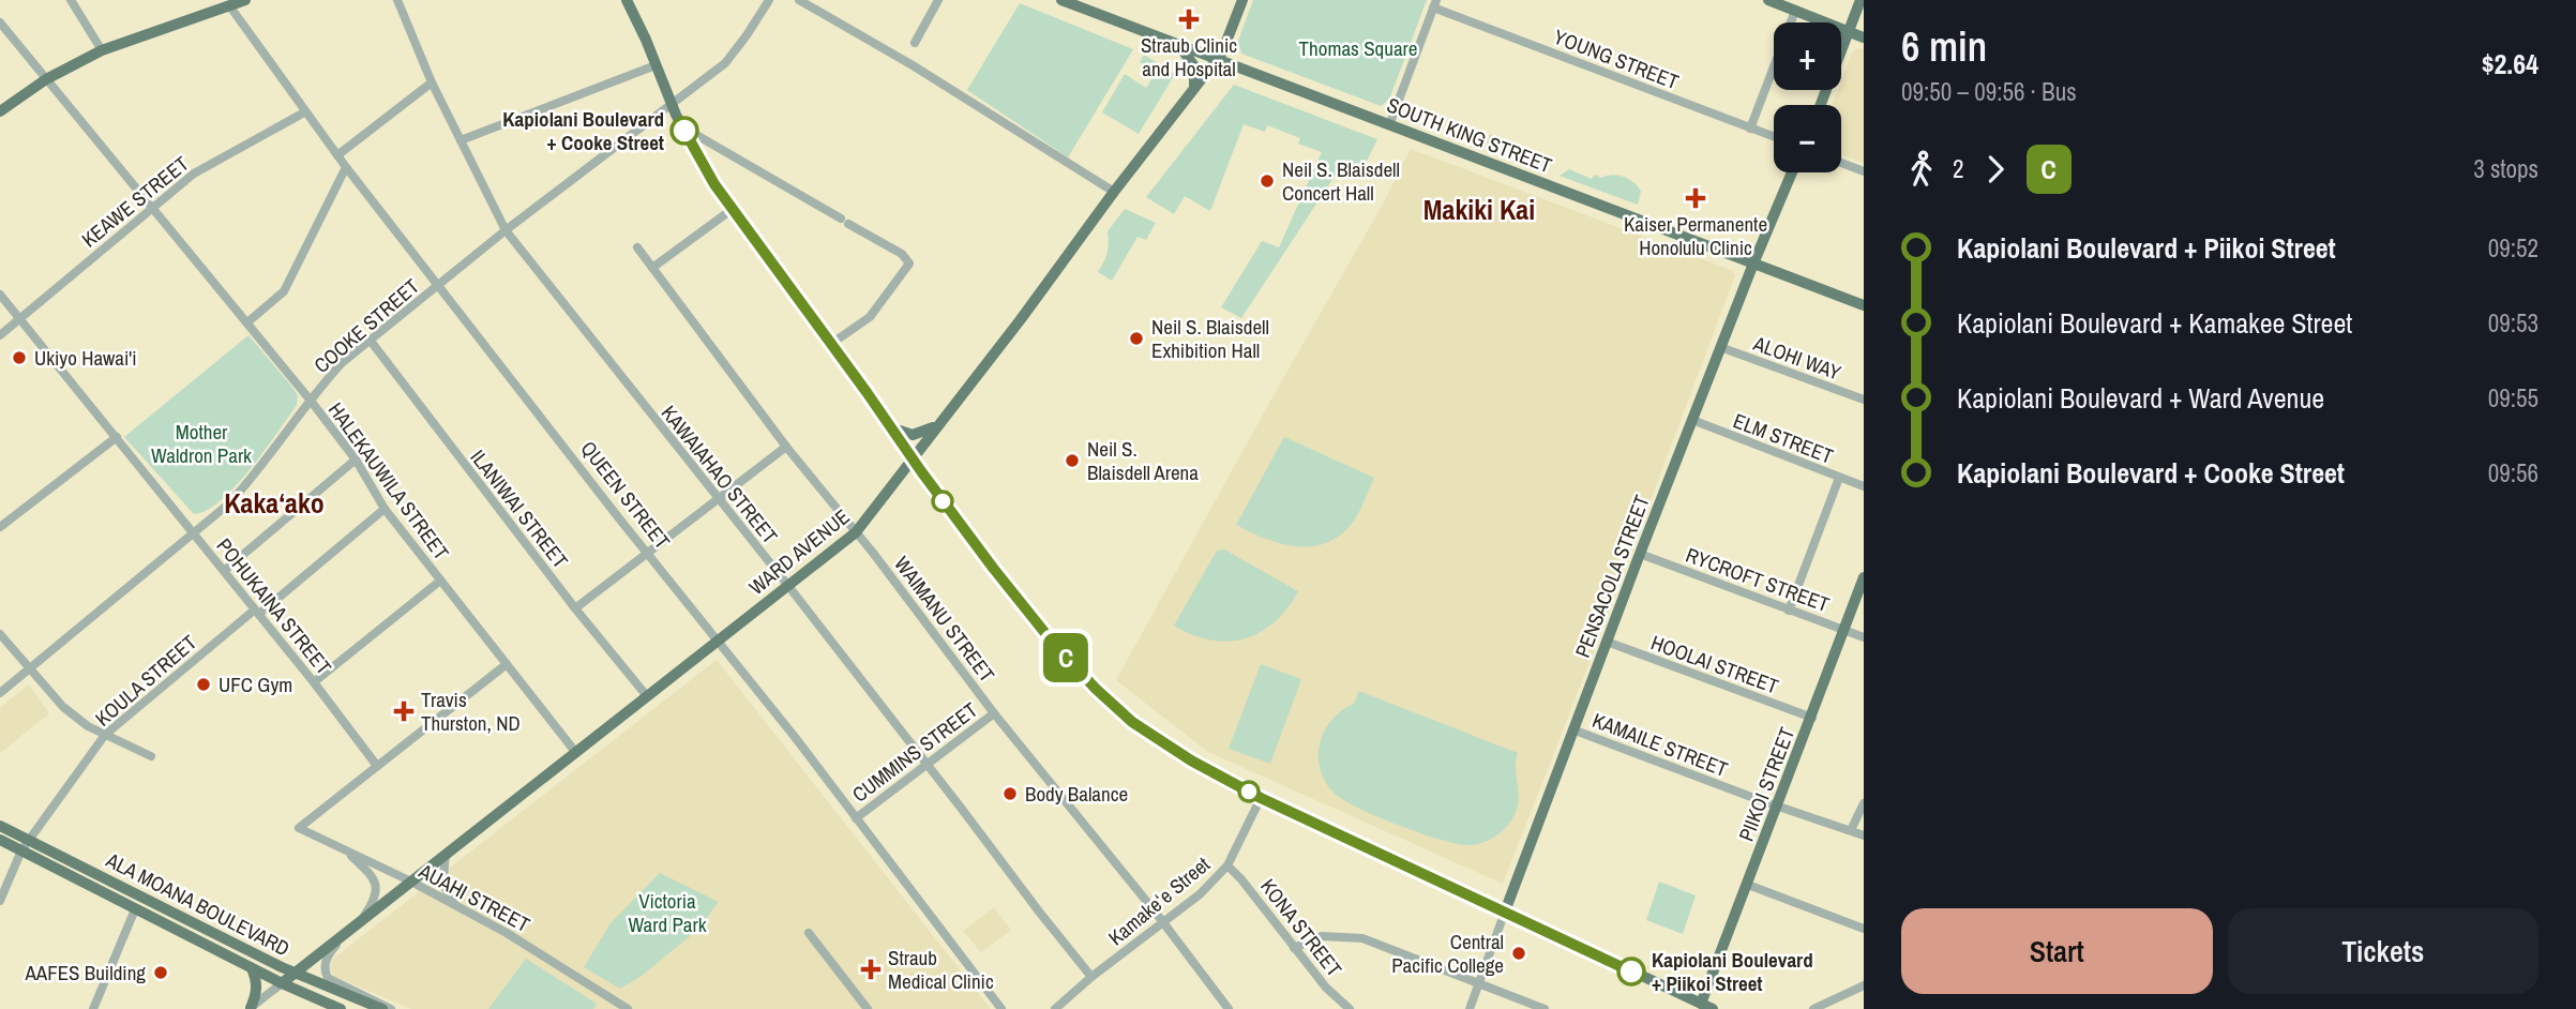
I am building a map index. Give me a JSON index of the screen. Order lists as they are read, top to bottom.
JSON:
{
  "streets": {
    "main road": [
      "SOUTH KING STREET",
      "WARD AVENUE",
      "PENSACOLA STREET",
      "PIIKOI STREET",
      "ALA MOANA BOULEVARD"
    ],
    "street": [
      "YOUNG STREET",
      "KEAWE STREET",
      "COOKE STREET",
      "ALOHI WAY",
      "ELM STREET",
      "KAWAIAHAO STREET",
      "HALEKAUWILA STREET",
      "QUEEN STREET",
      "ILANIWAI STREET",
      "RYCROFT STREET",
      "POHUKAINA STREET",
      "WAIMANU STREET",
      "HOOLAI STREET",
      "KOULA STREET",
      "KAMAILE STREET",
      "CUMMINS STREET",
      "AUAHI STREET",
      "Kamakeʻe Street",
      "KONA STREET"
    ]
  },
  "crossings": [
    ["SOUTH KING STREET", "WARD AVENUE"],
    ["SOUTH KING STREET", "PENSACOLA STREET"],
    ["KEAWE STREET", "HALEKAUWILA STREET"],
    ["KEAWE STREET", "QUEEN STREET"],
    ["KEAWE STREET", "POHUKAINA STREET"],
    ["COOKE STREET", "KAWAIAHAO STREET"],
    ["COOKE STREET", "HALEKAUWILA STREET"],
    ["COOKE STREET", "QUEEN STREET"],
    ["COOKE STREET", "ILANIWAI STREET"],
    ["COOKE STREET", "POHUKAINA STREET"],
    ["ALOHI WAY", "PENSACOLA STREET"],
    ["ELM STREET", "PENSACOLA STREET"],
    ["KAWAIAHAO STREET", "WARD AVENUE"],
    ["KAWAIAHAO STREET", "CUMMINS STREET"],
    ["KAWAIAHAO STREET", "Kamakeʻe Street"],
    ["HALEKAUWILA STREET", "WARD AVENUE"],
    ["HALEKAUWILA STREET", "KOULA STREET"],
    ["QUEEN STREET", "WARD AVENUE"],
    ["QUEEN STREET", "CUMMINS STREET"],
    ["ILANIWAI STREET", "WARD AVENUE"],
    ["WARD AVENUE", "WAIMANU STREET"],
    ["WARD AVENUE", "AUAHI STREET"],
    ["WARD AVENUE", "ALA MOANA BOULEVARD"],
    ["PENSACOLA STREET", "RYCROFT STREET"],
    ["PENSACOLA STREET", "HOOLAI STREET"],
    ["PENSACOLA STREET", "KAMAILE STREET"],
    ["RYCROFT STREET", "PIIKOI STREET"],
    ["POHUKAINA STREET", "KOULA STREET"],
    ["POHUKAINA STREET", "AUAHI STREET"],
    ["WAIMANU STREET", "CUMMINS STREET"],
    ["WAIMANU STREET", "Kamakeʻe Street"],
    ["HOOLAI STREET", "PIIKOI STREET"],
    ["KOULA STREET", "ALA MOANA BOULEVARD"],
    ["KAMAILE STREET", "PIIKOI STREET"],
    ["Kamakeʻe Street", "KONA STREET"]
  ],
  "districts": ["Makiki Kai", "Kaka‘ako"],
  "parks": ["Thomas Square", "Mother Waldron Park", "Victoria Ward Park"],
  "places": {
    "health": [
      "Straub Clinic and Hospital",
      "Kaiser Permanente Honolulu Clinic",
      "Travis Thurston, ND",
      "Straub Medical Clinic"
    ],
    "other": [
      "Kapiolani Boulevard + Cooke Street",
      "Neil S. Blaisdell Concert Hall",
      "Neil S. Blaisdell Exhibition Hall",
      "Ukiyo Hawai'i",
      "Neil S. Blaisdell Arena",
      "UFC Gym",
      "Body Balance",
      "Central Pacific College",
      "Kapiolani Boulevard + Piikoi Street",
      "AAFES Building"
    ]
  },
  "lines": ["bus line C"],
  "page": {
    "on_map": "C",
    "heading": ["6 min", "09:50 – 09:56 · Bus", "$2.64"],
    "map_buttons": ["+", "−"],
    "legs": ["2", "C", "3 stops"],
    "list": [
      {
        "name": "Kapiolani Boulevard + Piikoi Street",
        "value": "09:52"
      },
      {
        "name": "Kapiolani Boulevard + Kamakee Street",
        "value": "09:53"
      },
      {
        "name": "Kapiolani Boulevard + Ward Avenue",
        "value": "09:55"
      },
      {
        "name": "Kapiolani Boulevard + Cooke Street",
        "value": "09:56"
      }
    ],
    "buttons": ["Start", "Tickets"]
  }
}
